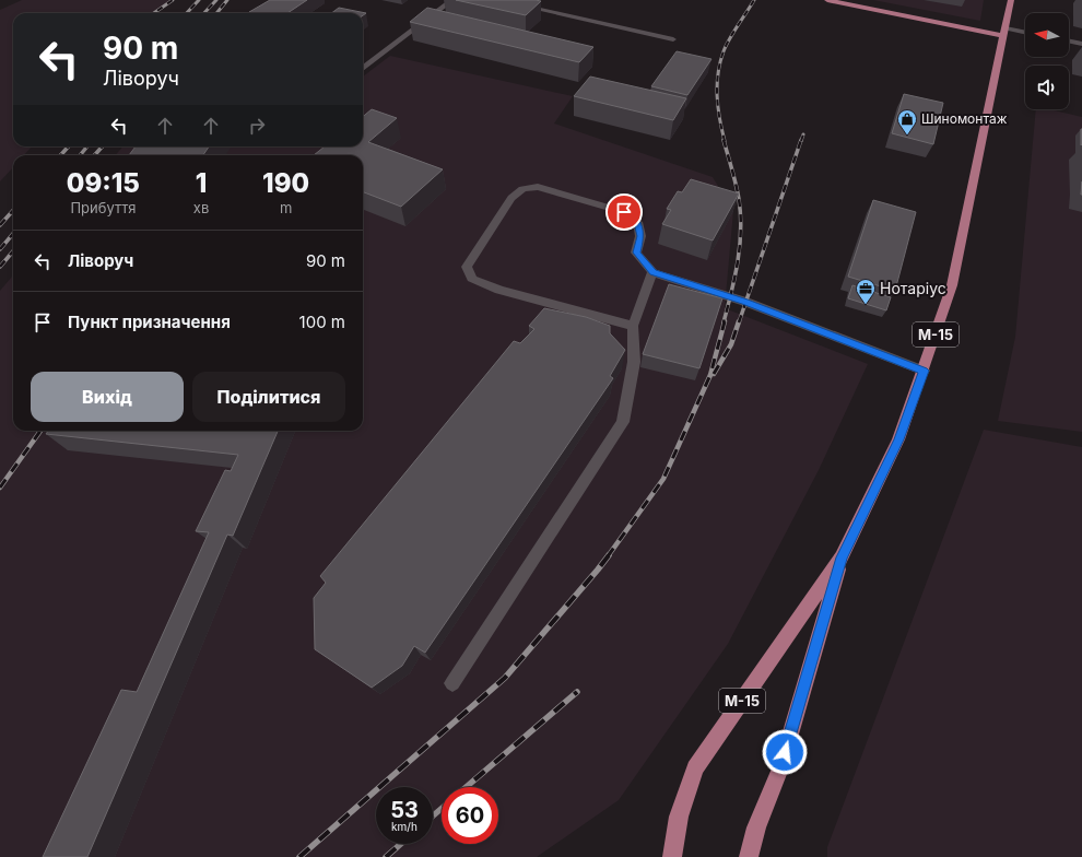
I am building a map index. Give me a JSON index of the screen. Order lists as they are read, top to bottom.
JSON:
{
  "streets": {
    "main road": ["М-15"]
  },
  "places": {
    "shop": ["Шиномонтаж"],
    "office": ["Нотаріус"]
  },
  "north": "left",
  "page": {
    "turn": ["90 m", "Ліворуч"],
    "eta": [
      "09:15",
      "Прибуття",
      "1",
      "хв",
      "190",
      "m"
    ],
    "list": [
      {
        "name": "Ліворуч",
        "value": "90 m"
      },
      {
        "name": "Пункт призначення",
        "value": "100 m"
      }
    ],
    "buttons": ["Вихід", "Поділитися"],
    "speed": "53 km/h",
    "limit": "60"
  }
}
